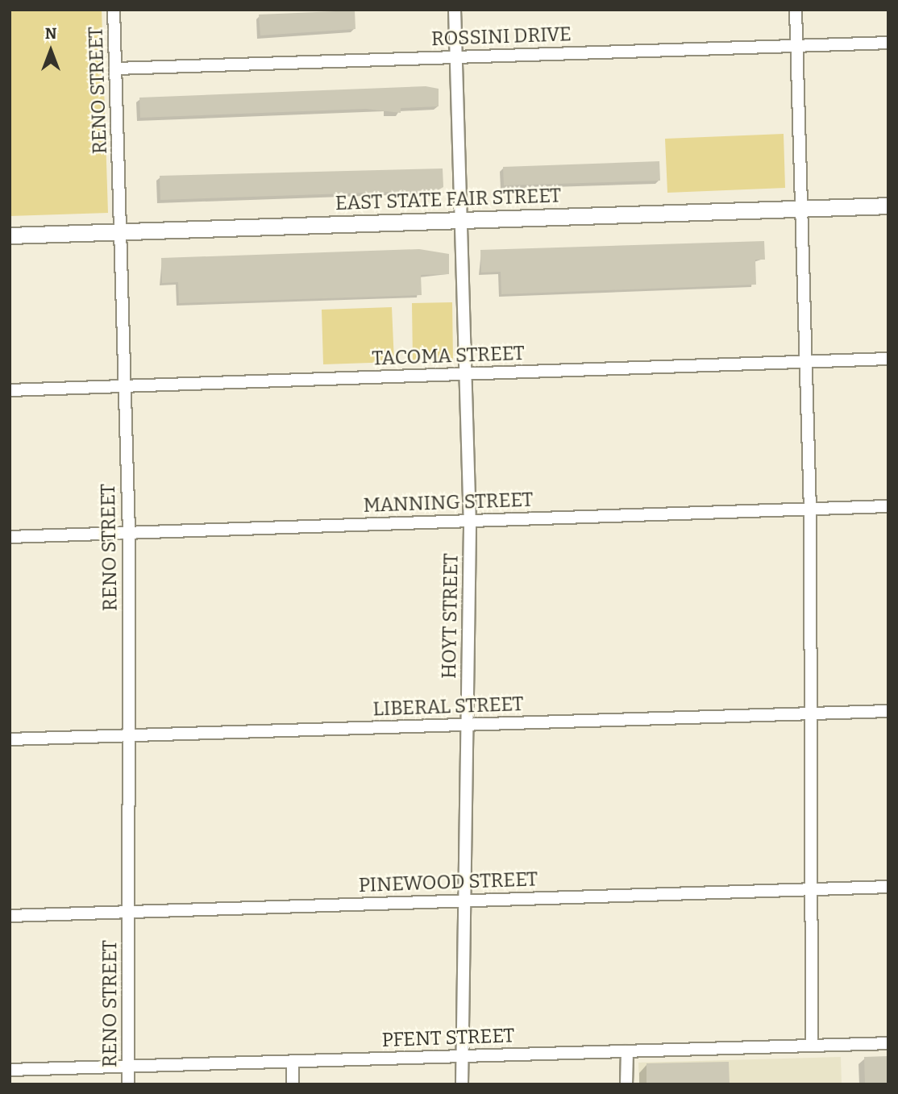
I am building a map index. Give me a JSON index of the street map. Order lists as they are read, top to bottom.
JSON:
{
  "streets": {
    "street": [
      "ROSSINI DRIVE",
      "RENO STREET",
      "EAST STATE FAIR STREET",
      "TACOMA STREET",
      "MANNING STREET",
      "HOYT STREET",
      "LIBERAL STREET",
      "PINEWOOD STREET",
      "PFENT STREET"
    ]
  },
  "crossings": [
    ["ROSSINI DRIVE", "RENO STREET"],
    ["ROSSINI DRIVE", "HOYT STREET"],
    ["RENO STREET", "EAST STATE FAIR STREET"],
    ["RENO STREET", "TACOMA STREET"],
    ["RENO STREET", "MANNING STREET"],
    ["RENO STREET", "LIBERAL STREET"],
    ["RENO STREET", "PINEWOOD STREET"],
    ["RENO STREET", "PFENT STREET"],
    ["EAST STATE FAIR STREET", "HOYT STREET"],
    ["TACOMA STREET", "HOYT STREET"],
    ["MANNING STREET", "HOYT STREET"],
    ["HOYT STREET", "LIBERAL STREET"],
    ["HOYT STREET", "PINEWOOD STREET"],
    ["HOYT STREET", "PFENT STREET"]
  ],
  "north": "top"
}
